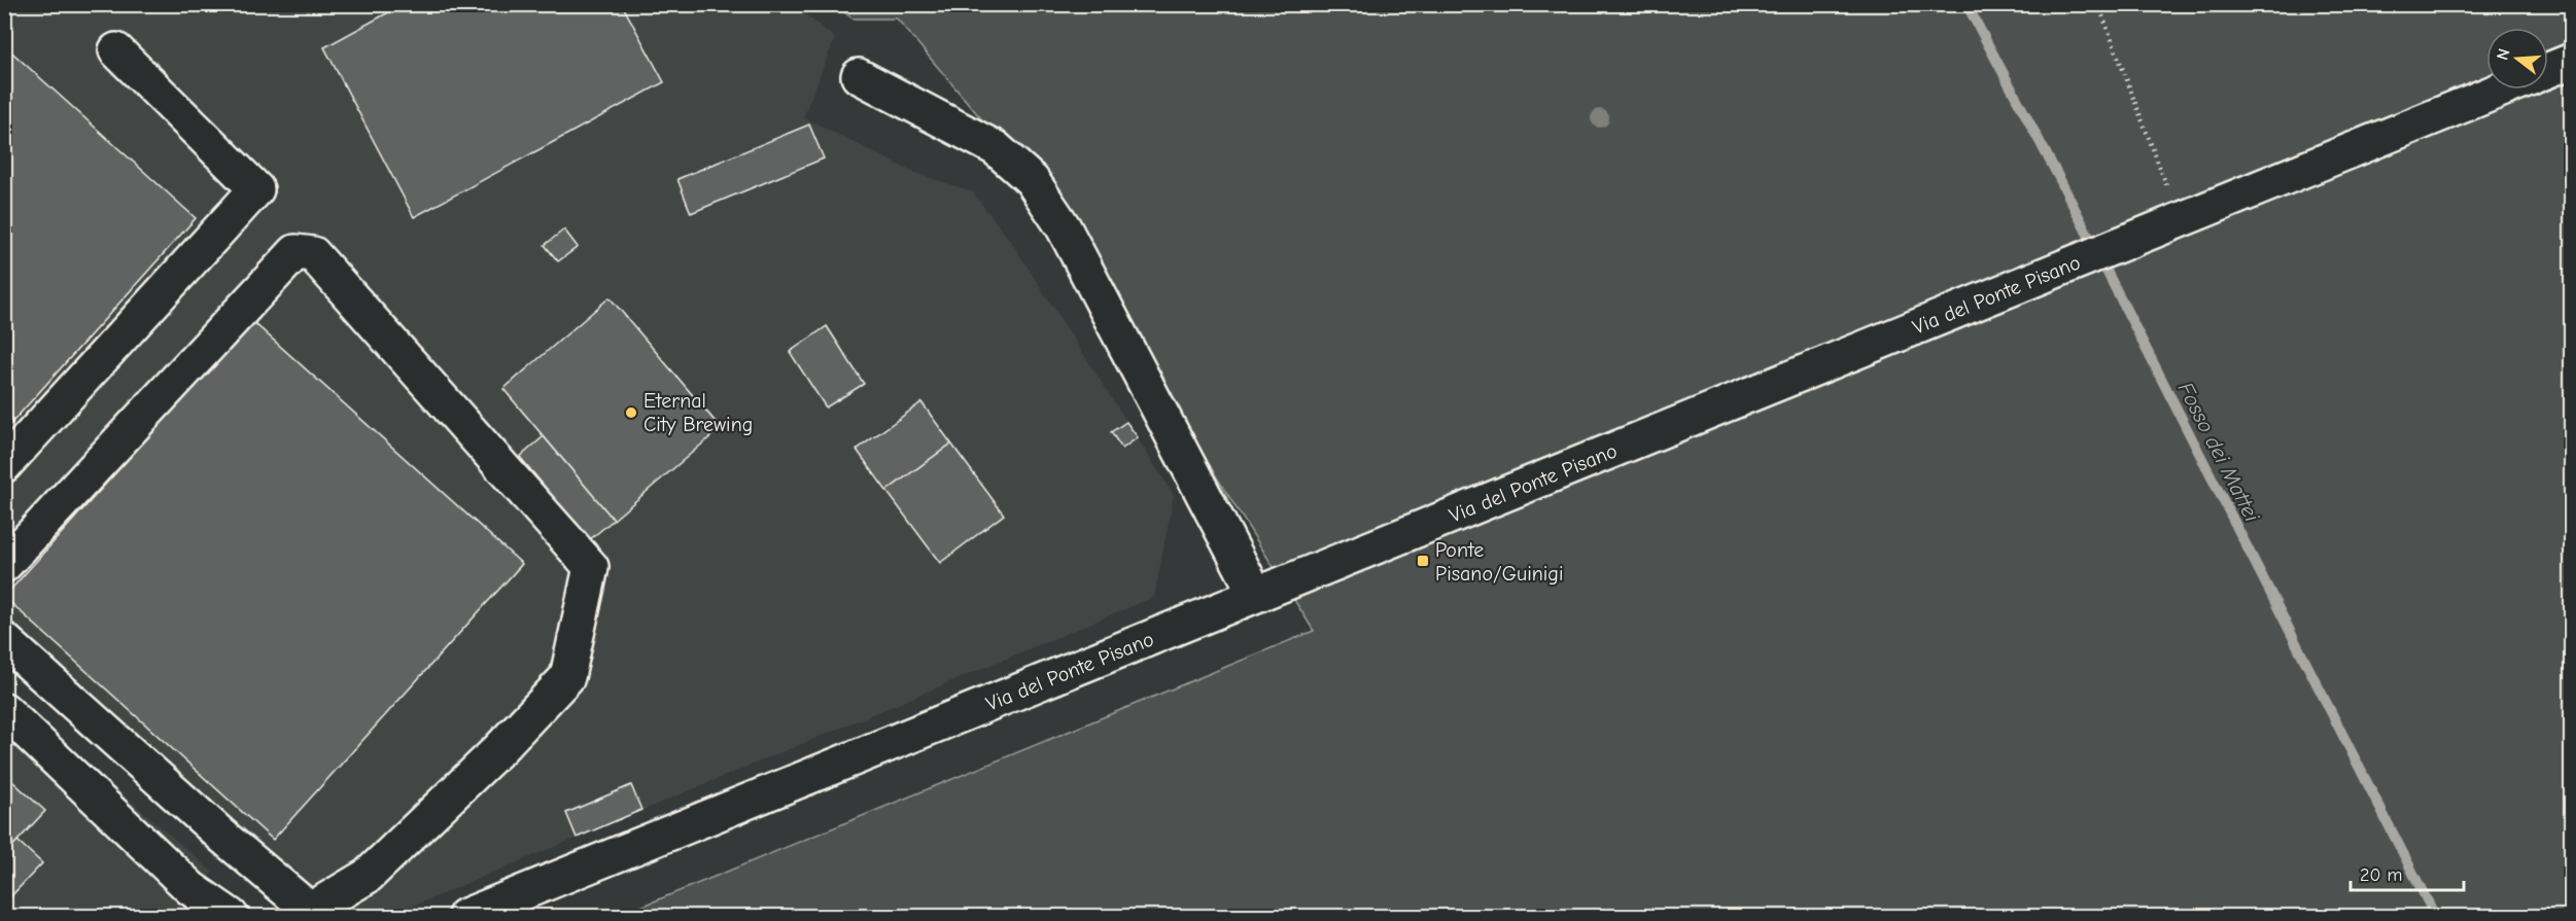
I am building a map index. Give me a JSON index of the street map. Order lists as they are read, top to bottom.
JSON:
{
  "streets": {
    "street": ["Via del Ponte Pisano"]
  },
  "water": ["Fosso dei Mattei"],
  "places": {
    "other": ["Eternal City Brewing"],
    "transit": ["Ponte Pisano/Guinigi"]
  },
  "scale_bar": "20 m",
  "north": "left"
}
